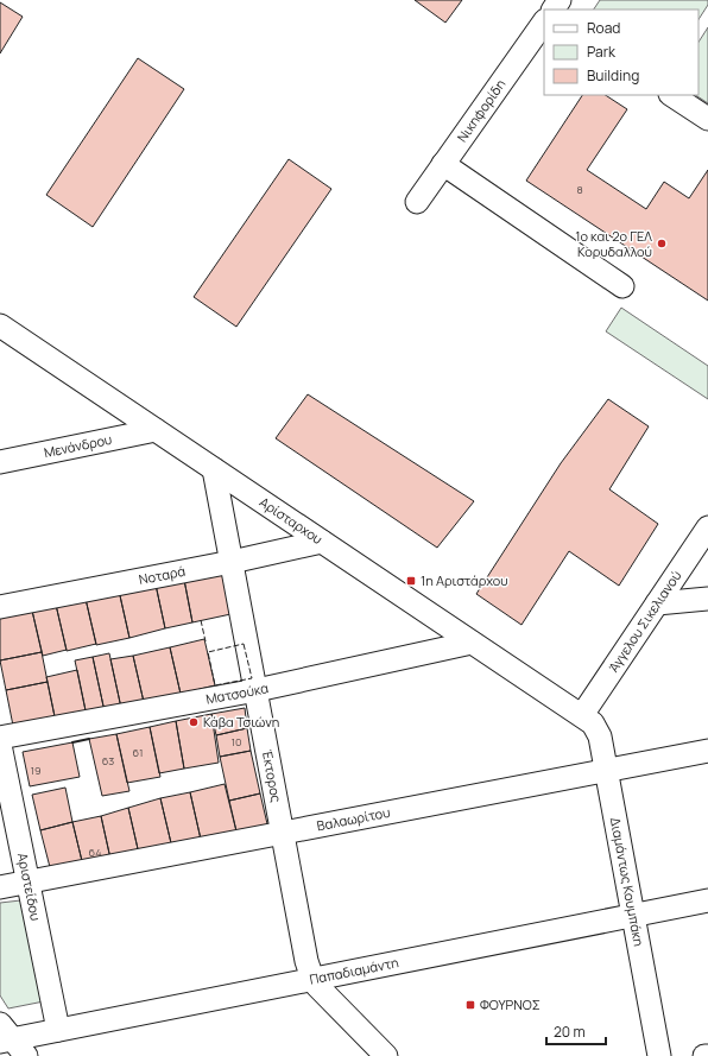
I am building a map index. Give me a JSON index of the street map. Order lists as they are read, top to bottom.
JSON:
{
  "streets": {
    "street": [
      "Νικηφορίδη",
      "Μενάνδρου",
      "Αρίσταρχου",
      "Νοταρά",
      "Άγγελου Σικελιανού",
      "Ματσούκα",
      "Έκτορος",
      "Βαλαωρίτου",
      "Διαμάντως Κουμπάκη",
      "Αριστείδου",
      "Παπαδιαμάντη"
    ]
  },
  "crossings": [
    ["Μενάνδρου", "Αρίσταρχου"],
    ["Αρίσταρχου", "Νοταρά"],
    ["Αρίσταρχου", "Άγγελου Σικελιανού"],
    ["Αρίσταρχου", "Ματσούκα"],
    ["Αρίσταρχου", "Έκτορος"],
    ["Αρίσταρχου", "Διαμάντως Κουμπάκη"],
    ["Νοταρά", "Έκτορος"],
    ["Άγγελου Σικελιανού", "Διαμάντως Κουμπάκη"],
    ["Ματσούκα", "Έκτορος"],
    ["Έκτορος", "Βαλαωρίτου"],
    ["Έκτορος", "Παπαδιαμάντη"],
    ["Βαλαωρίτου", "Διαμάντως Κουμπάκη"],
    ["Βαλαωρίτου", "Αριστείδου"],
    ["Διαμάντως Κουμπάκη", "Παπαδιαμάντη"],
    ["Αριστείδου", "Παπαδιαμάντη"]
  ],
  "places": {
    "other": ["1o και 2ο ΓΕΛ Κορυδαλλού", "Κάβα Τσιώνη"],
    "transit": ["1η Αριστάρχου", "ΦΟΥΡΝΟΣ"]
  },
  "house_numbers": [
    "8",
    "10",
    "61",
    "63",
    "19",
    "64"
  ],
  "legend": ["Road", "Park", "Building"],
  "scale_bar": "20 m"
}
